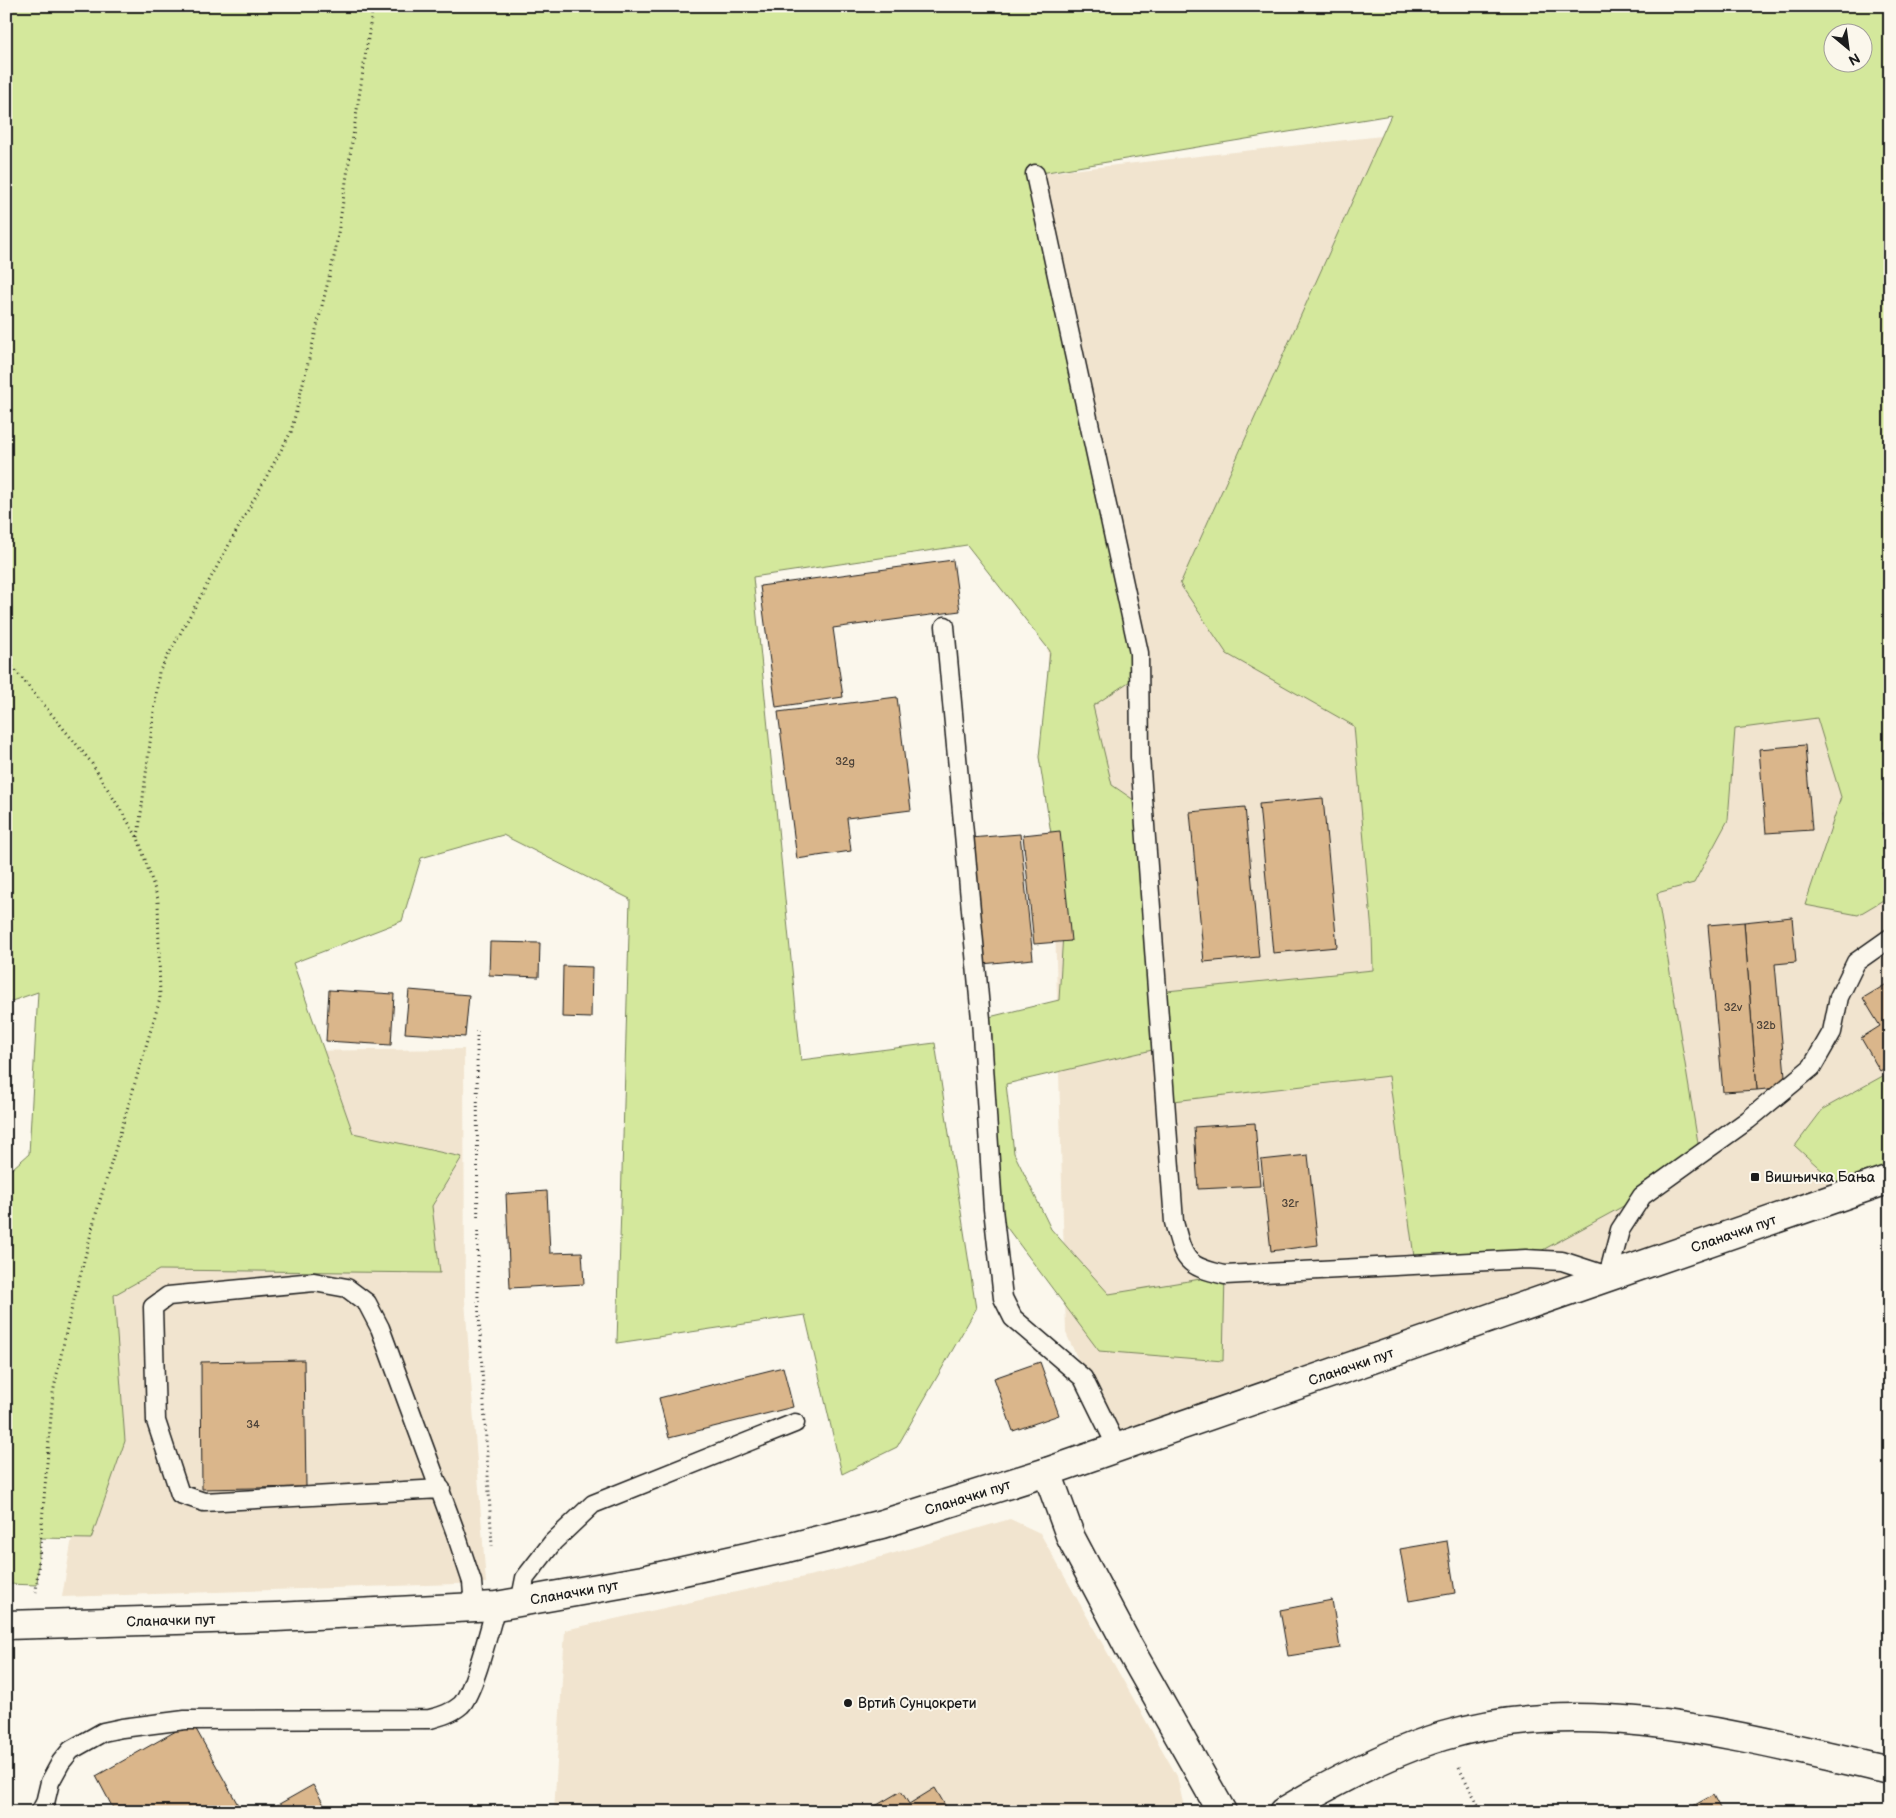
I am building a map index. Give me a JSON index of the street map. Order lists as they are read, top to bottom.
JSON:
{
  "streets": {
    "street": ["Сланачки пут"]
  },
  "places": {
    "transit": ["Вишњичка Бања"],
    "other": ["Вртић Сунцокрети"]
  },
  "house_numbers": [
    "32g",
    "32v",
    "32b",
    "32r",
    "34"
  ],
  "north": "bottom right"
}
